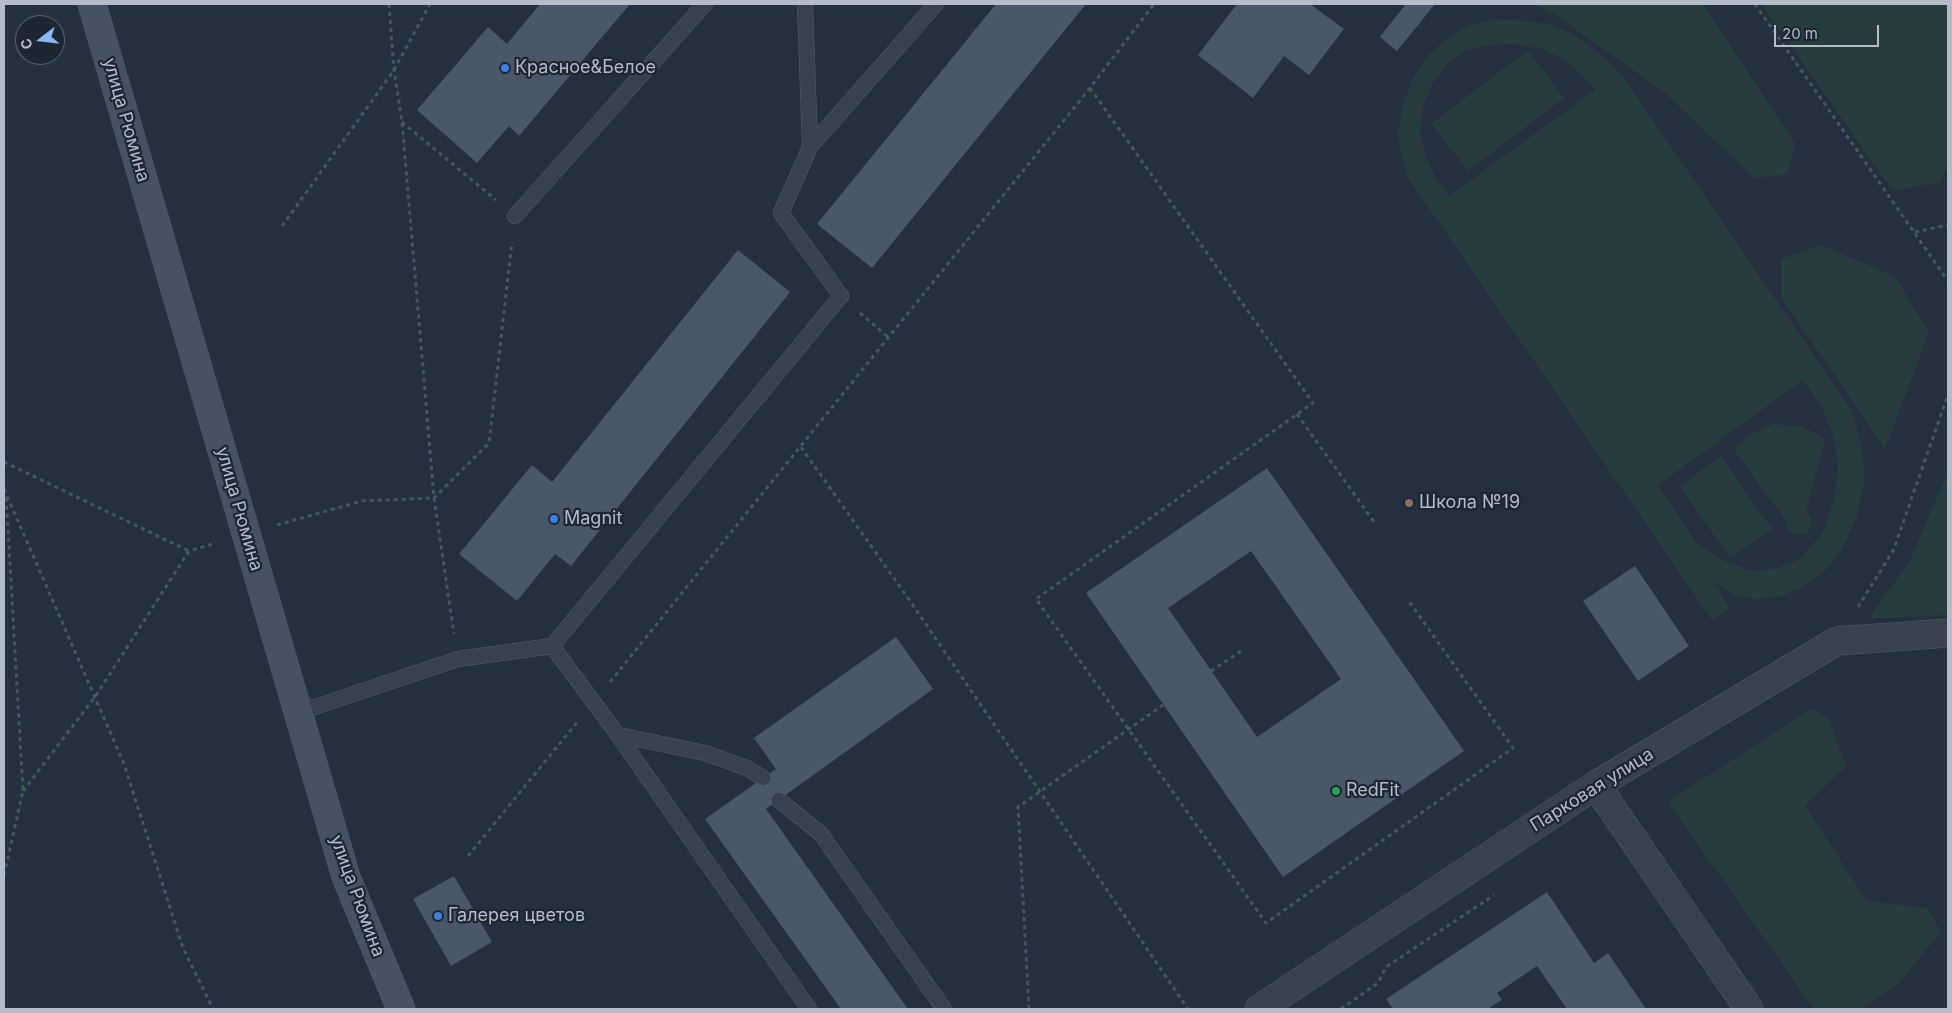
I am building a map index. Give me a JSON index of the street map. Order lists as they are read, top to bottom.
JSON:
{
  "streets": {
    "main road": ["улица Рюмина"],
    "street": ["Парковая улица"]
  },
  "places": [
    "Красное&Белое",
    "Школа №19",
    "Magnit",
    "RedFit",
    "Галерея цветов"
  ],
  "scale_bar": "20 m",
  "north": "left"
}
